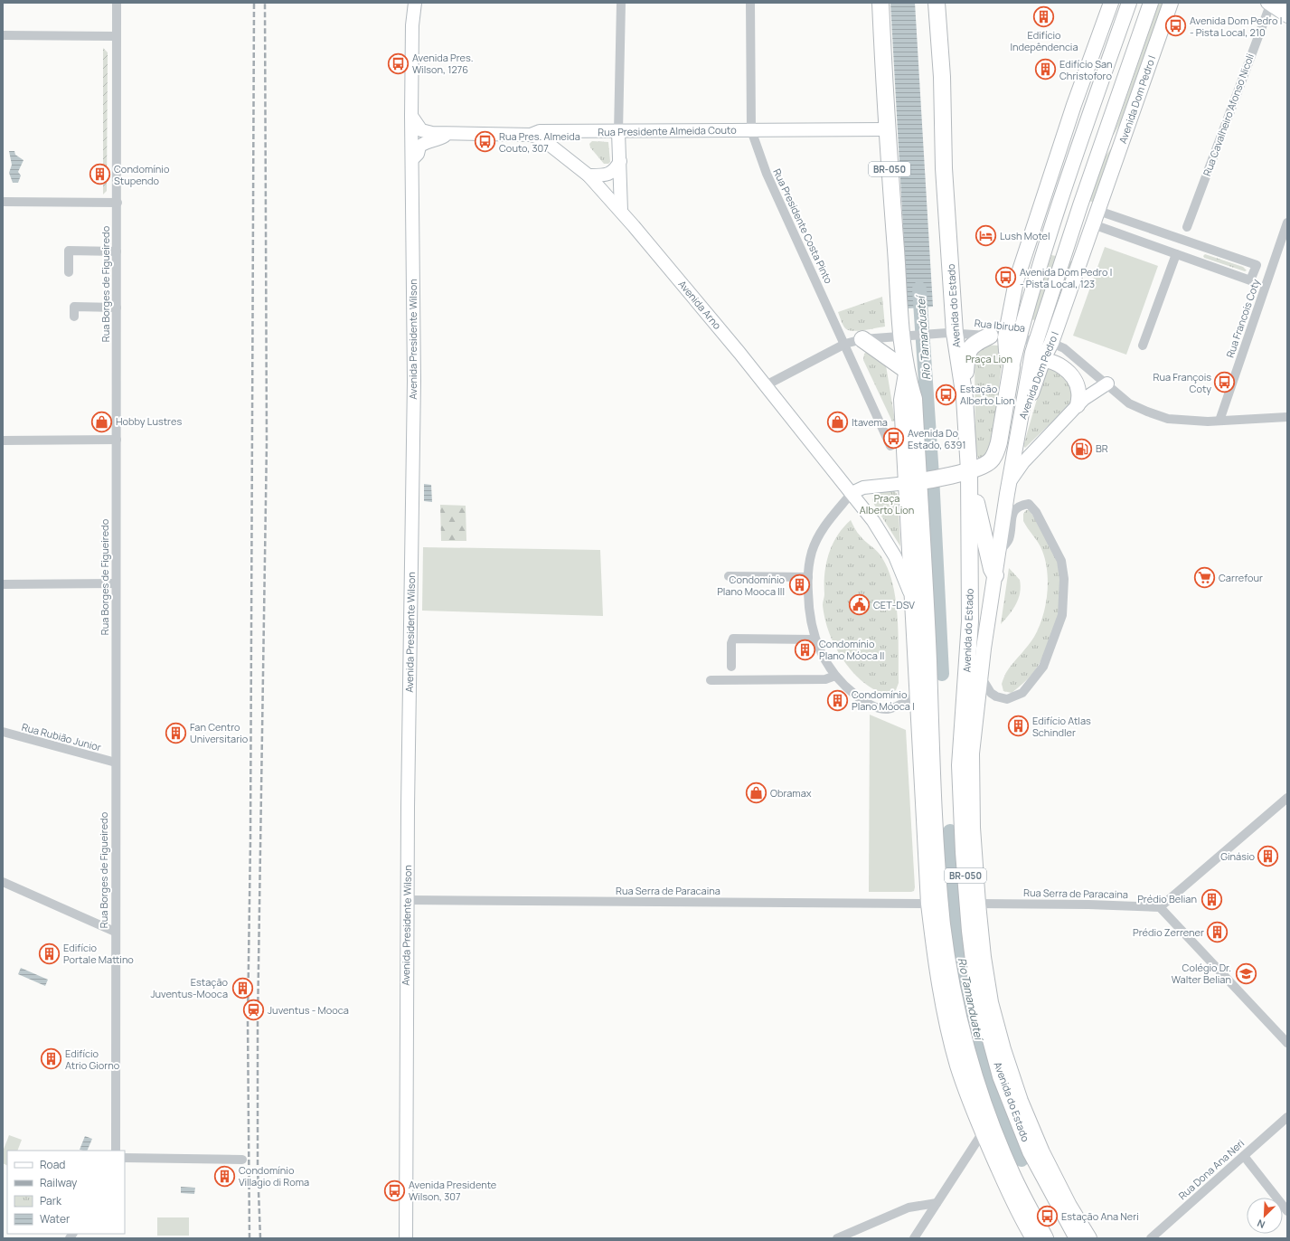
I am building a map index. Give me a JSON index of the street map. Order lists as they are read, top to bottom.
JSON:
{
  "streets": {
    "highway": ["BR-050", "Avenida do Estado"],
    "main road": [
      "Avenida Dom Pedro I",
      "Rua Presidente Almeida Couto",
      "Avenida Arno",
      "Avenida Presidente Wilson"
    ],
    "street": [
      "Rua Cavalheiro Afonso Nicoli",
      "Rua Presidente Costa Pinto",
      "Rua Borges de Figueiredo",
      "Rua Francois Coty",
      "Rua Ibiruba",
      "Rua Rubião Junior",
      "Rua Serra de Paracaina",
      "Rua Dona Ana Neri"
    ]
  },
  "crossings": [
    ["Avenida Dom Pedro I", "Rua Ibiruba"],
    ["Rua Presidente Almeida Couto", "BR-050"],
    ["Rua Presidente Almeida Couto", "Rua Presidente Costa Pinto"],
    ["Rua Presidente Almeida Couto", "Avenida Arno"],
    ["Rua Presidente Almeida Couto", "Avenida Presidente Wilson"],
    ["BR-050", "Rua Ibiruba"],
    ["Rua Presidente Costa Pinto", "Rua Ibiruba"],
    ["Rua Borges de Figueiredo", "Rua Rubião Junior"],
    ["Avenida Arno", "Rua Ibiruba"],
    ["Avenida do Estado", "Rua Ibiruba"],
    ["Avenida do Estado", "Rua Serra de Paracaina"],
    ["Avenida Presidente Wilson", "Rua Serra de Paracaina"]
  ],
  "water": ["Rio Tamanduateí"],
  "parks": ["Praça Lion", "Praça Alberto Lion"],
  "places": {
    "building": [
      "Edifício Indepêndencia",
      "Edifício San Christoforo",
      "Condomínio Stupendo",
      "Condomínio Plano Mooca III",
      "Condomínio Plano Móoca II",
      "Condomínio Plano Móoca I",
      "Edifício Atlas Schindler",
      "Fan Centro Universitario",
      "Ginásio",
      "Prédio Belian",
      "Prédio Zerrener",
      "Edifício Portale Mattino",
      "Estação Juventus-Mooca",
      "Edifício Atrio Giorno",
      "Condomínio Villagio di Roma"
    ],
    "bus stop": [
      "Avenida Dom Pedro I - Pista Local, 210",
      "Avenida Pres. Wilson, 1276",
      "Rua Pres. Almeida Couto, 307",
      "Avenida Dom Pedro I - Pista Local, 123",
      "Rua François Coty",
      "Estação Alberto Lion",
      "Avenida Do Estado, 6391",
      "Avenida Presidente Wilson, 307",
      "Estação Ana Neri"
    ],
    "hotel": ["Lush Motel"],
    "shop": ["Hobby Lustres", "Itavema", "Obramax"],
    "fuel station": ["BR"],
    "supermarket": ["Carrefour"],
    "public building": ["CET-DSV"],
    "school or university": ["Colégio Dr. Walter Belian"],
    "station": ["Juventus - Mooca"]
  },
  "legend": [
    "Road",
    "Railway",
    "Park",
    "Water"
  ],
  "north": "bottom left"
}
